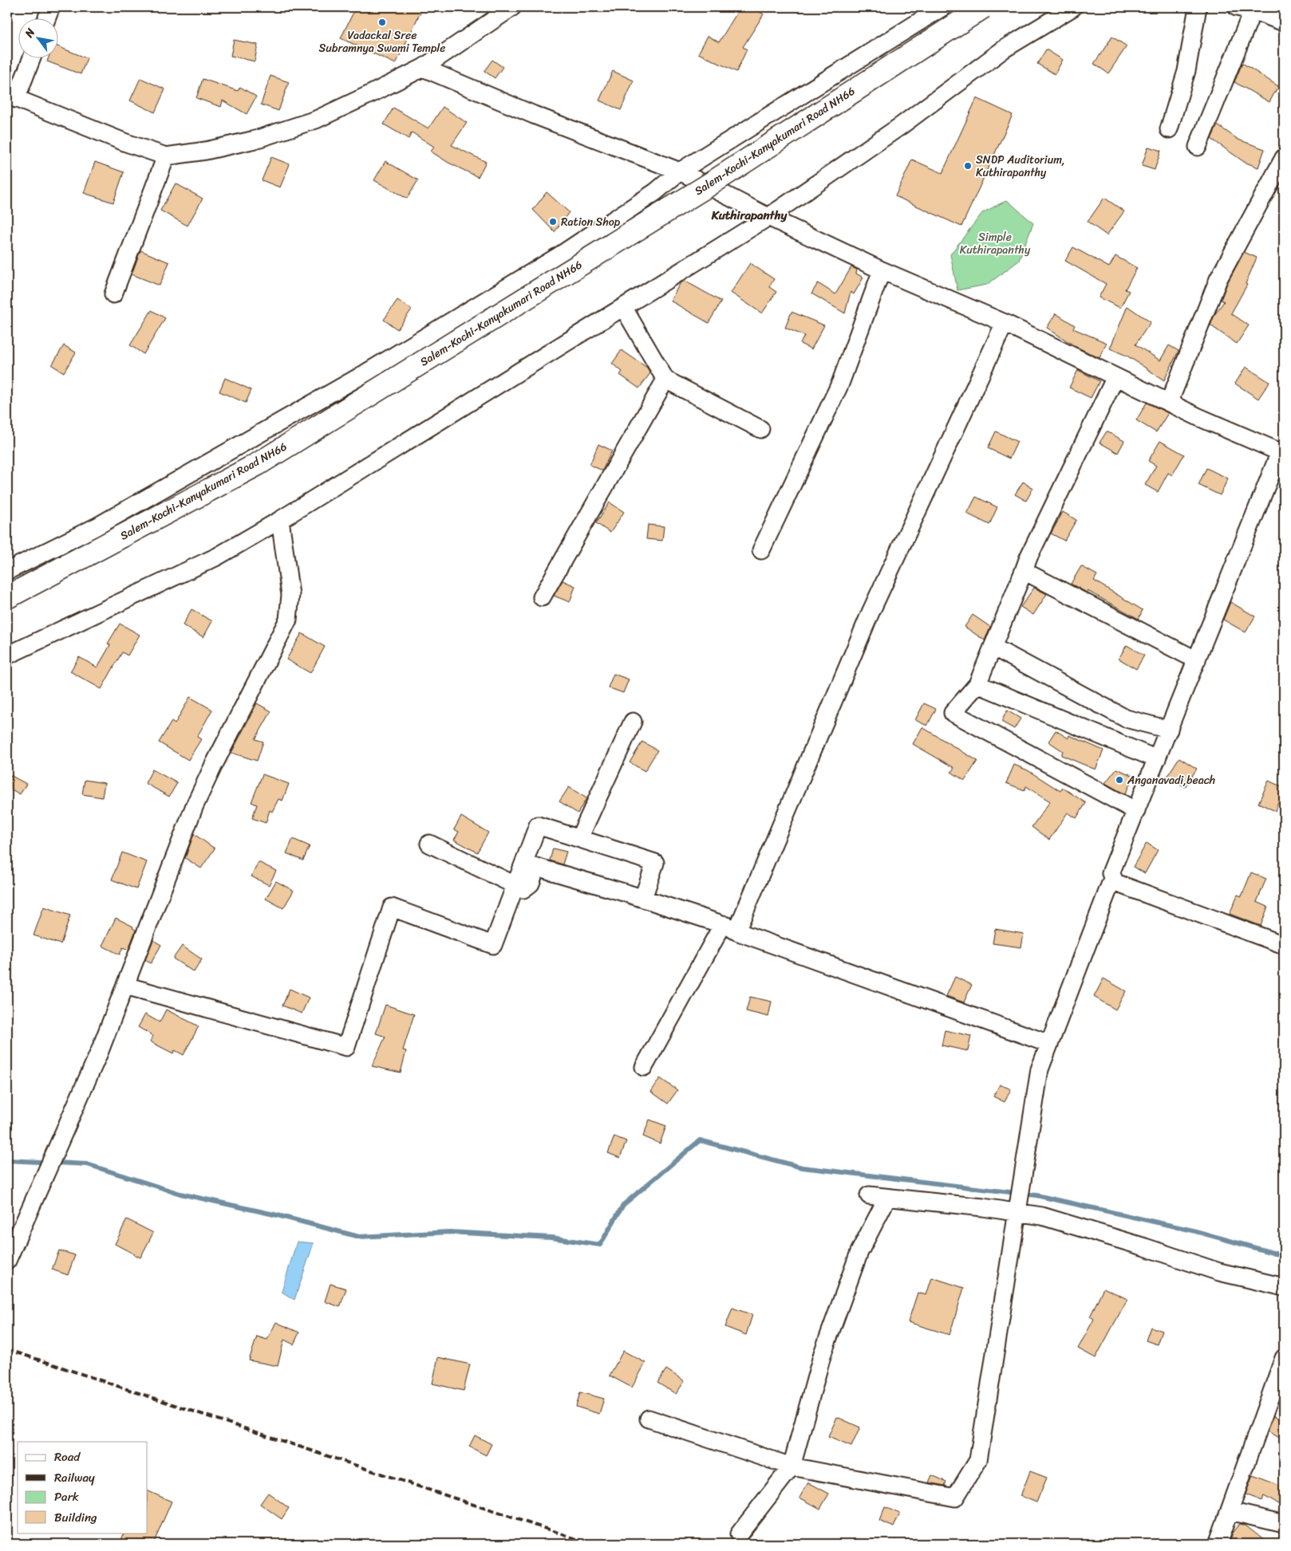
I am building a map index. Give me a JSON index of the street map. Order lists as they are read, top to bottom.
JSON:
{
  "streets": {
    "highway": ["Salem-Kochi-Kanyakumari Road NH66"]
  },
  "districts": ["Kuthirapanthy"],
  "parks": ["Simple Kuthirapanthy"],
  "places": [
    "Vadackal Sree Subramnya Swami Temple",
    "SNDP Auditorium, Kuthirapanthy",
    "Ration Shop",
    "Anganavadi,beach"
  ],
  "legend": [
    "Road",
    "Railway",
    "Park",
    "Building"
  ],
  "north": "top left"
}
